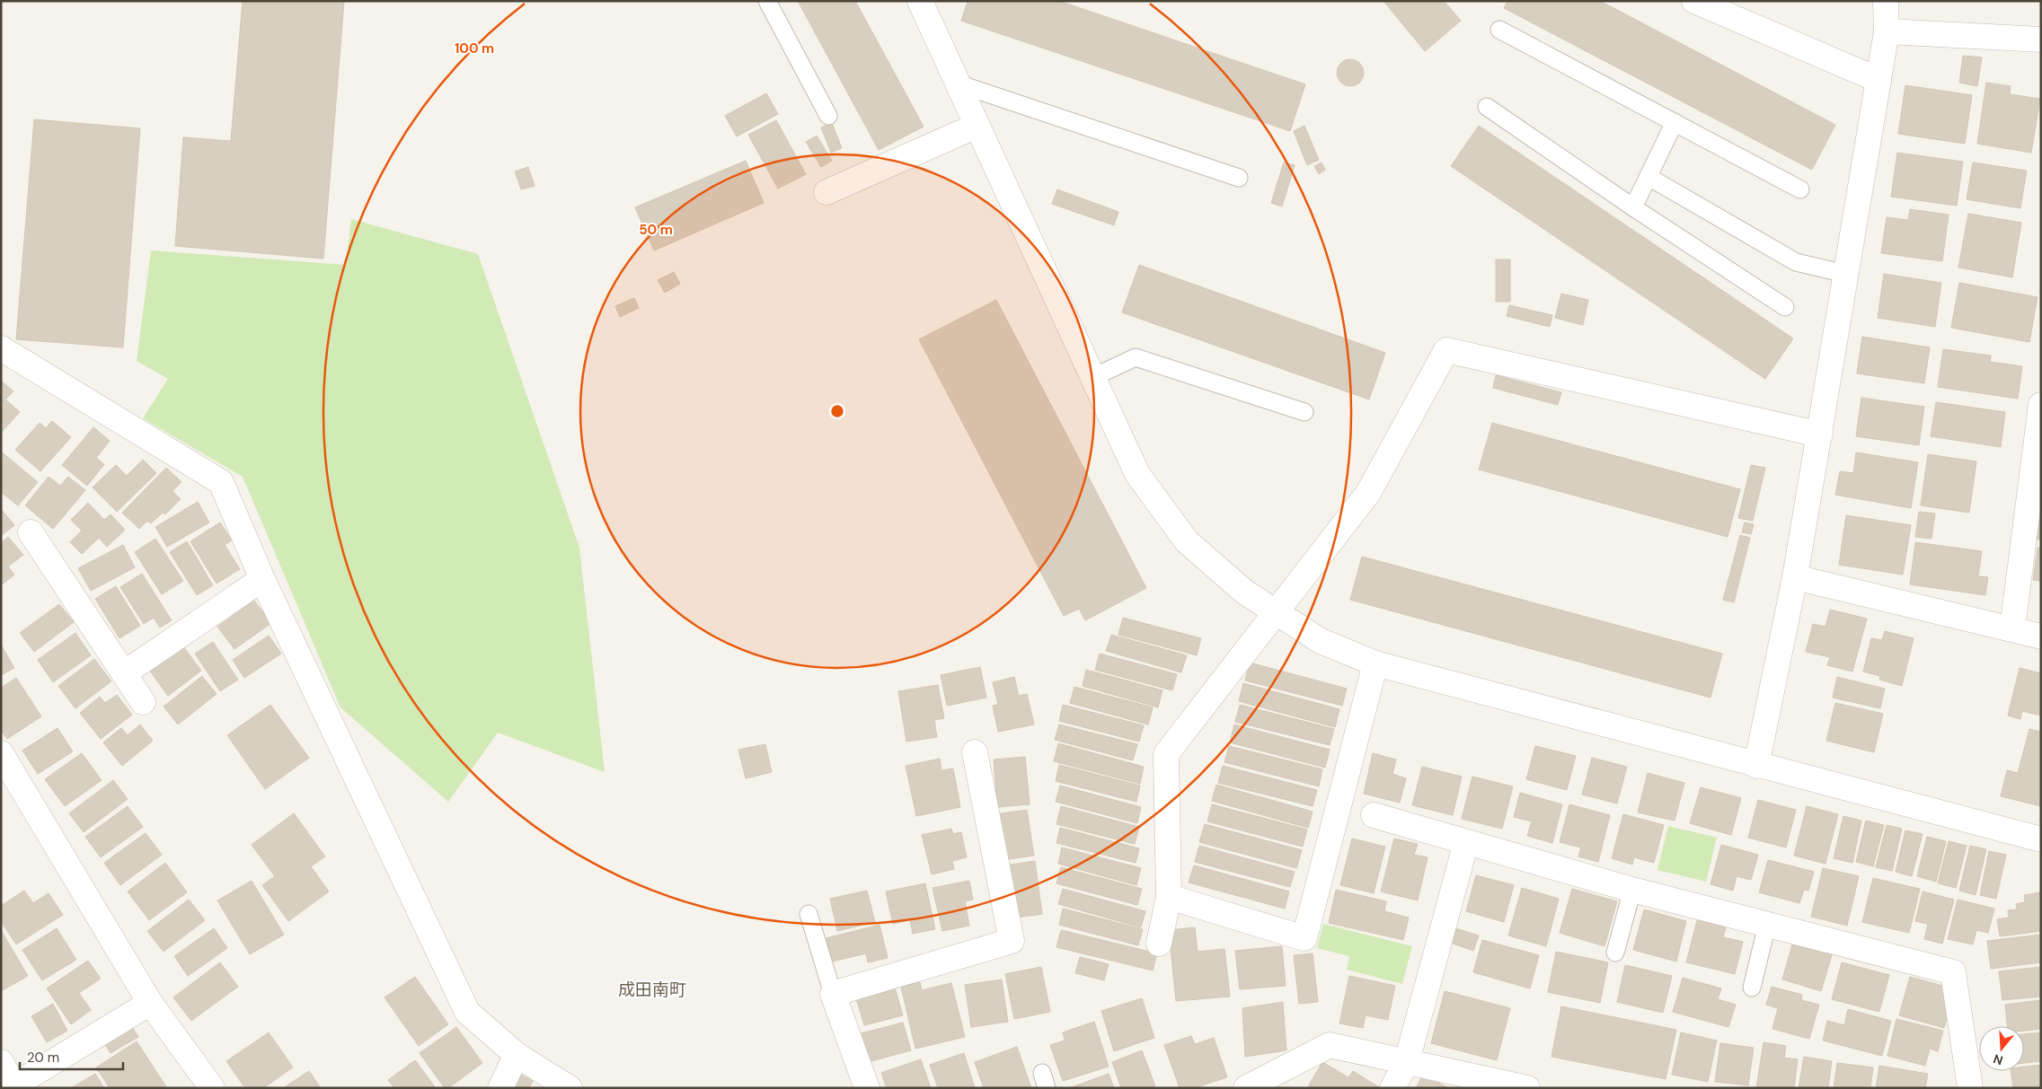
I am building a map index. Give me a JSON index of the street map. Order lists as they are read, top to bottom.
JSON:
{
  "districts": ["成田南町"],
  "scale_bar": "20 m",
  "north": "bottom",
  "rings": ["100 m", "50 m"]
}
